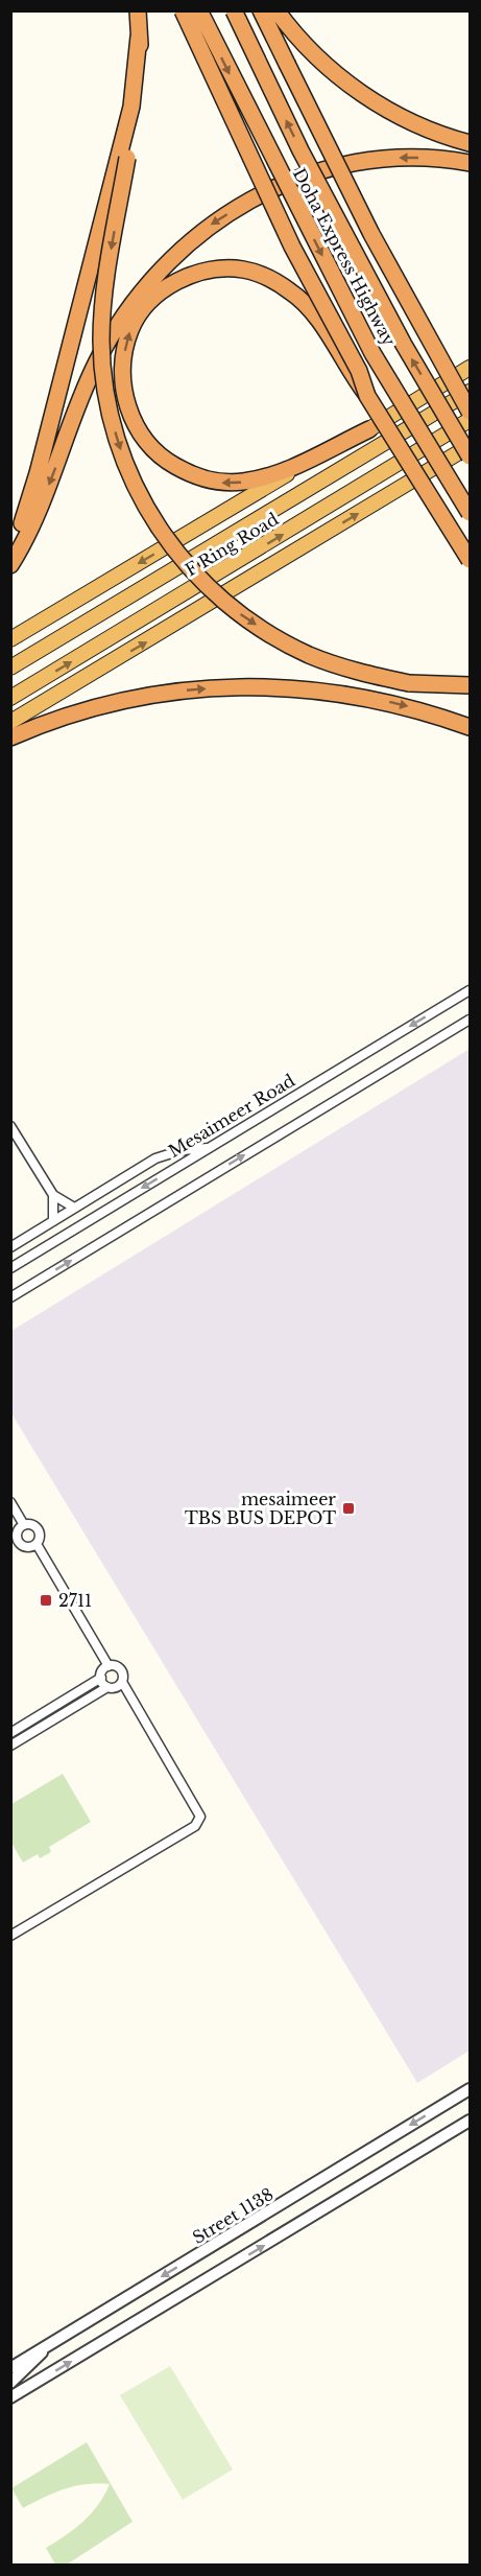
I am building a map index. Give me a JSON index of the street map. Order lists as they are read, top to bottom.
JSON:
{
  "streets": {
    "highway": ["Doha Express Highway", "F Ring Road"],
    "street": ["Mesaimeer Road", "Street 1138"]
  },
  "places": {
    "transit": ["mesaimeer TBS BUS DEPOT", "2711"]
  }
}
